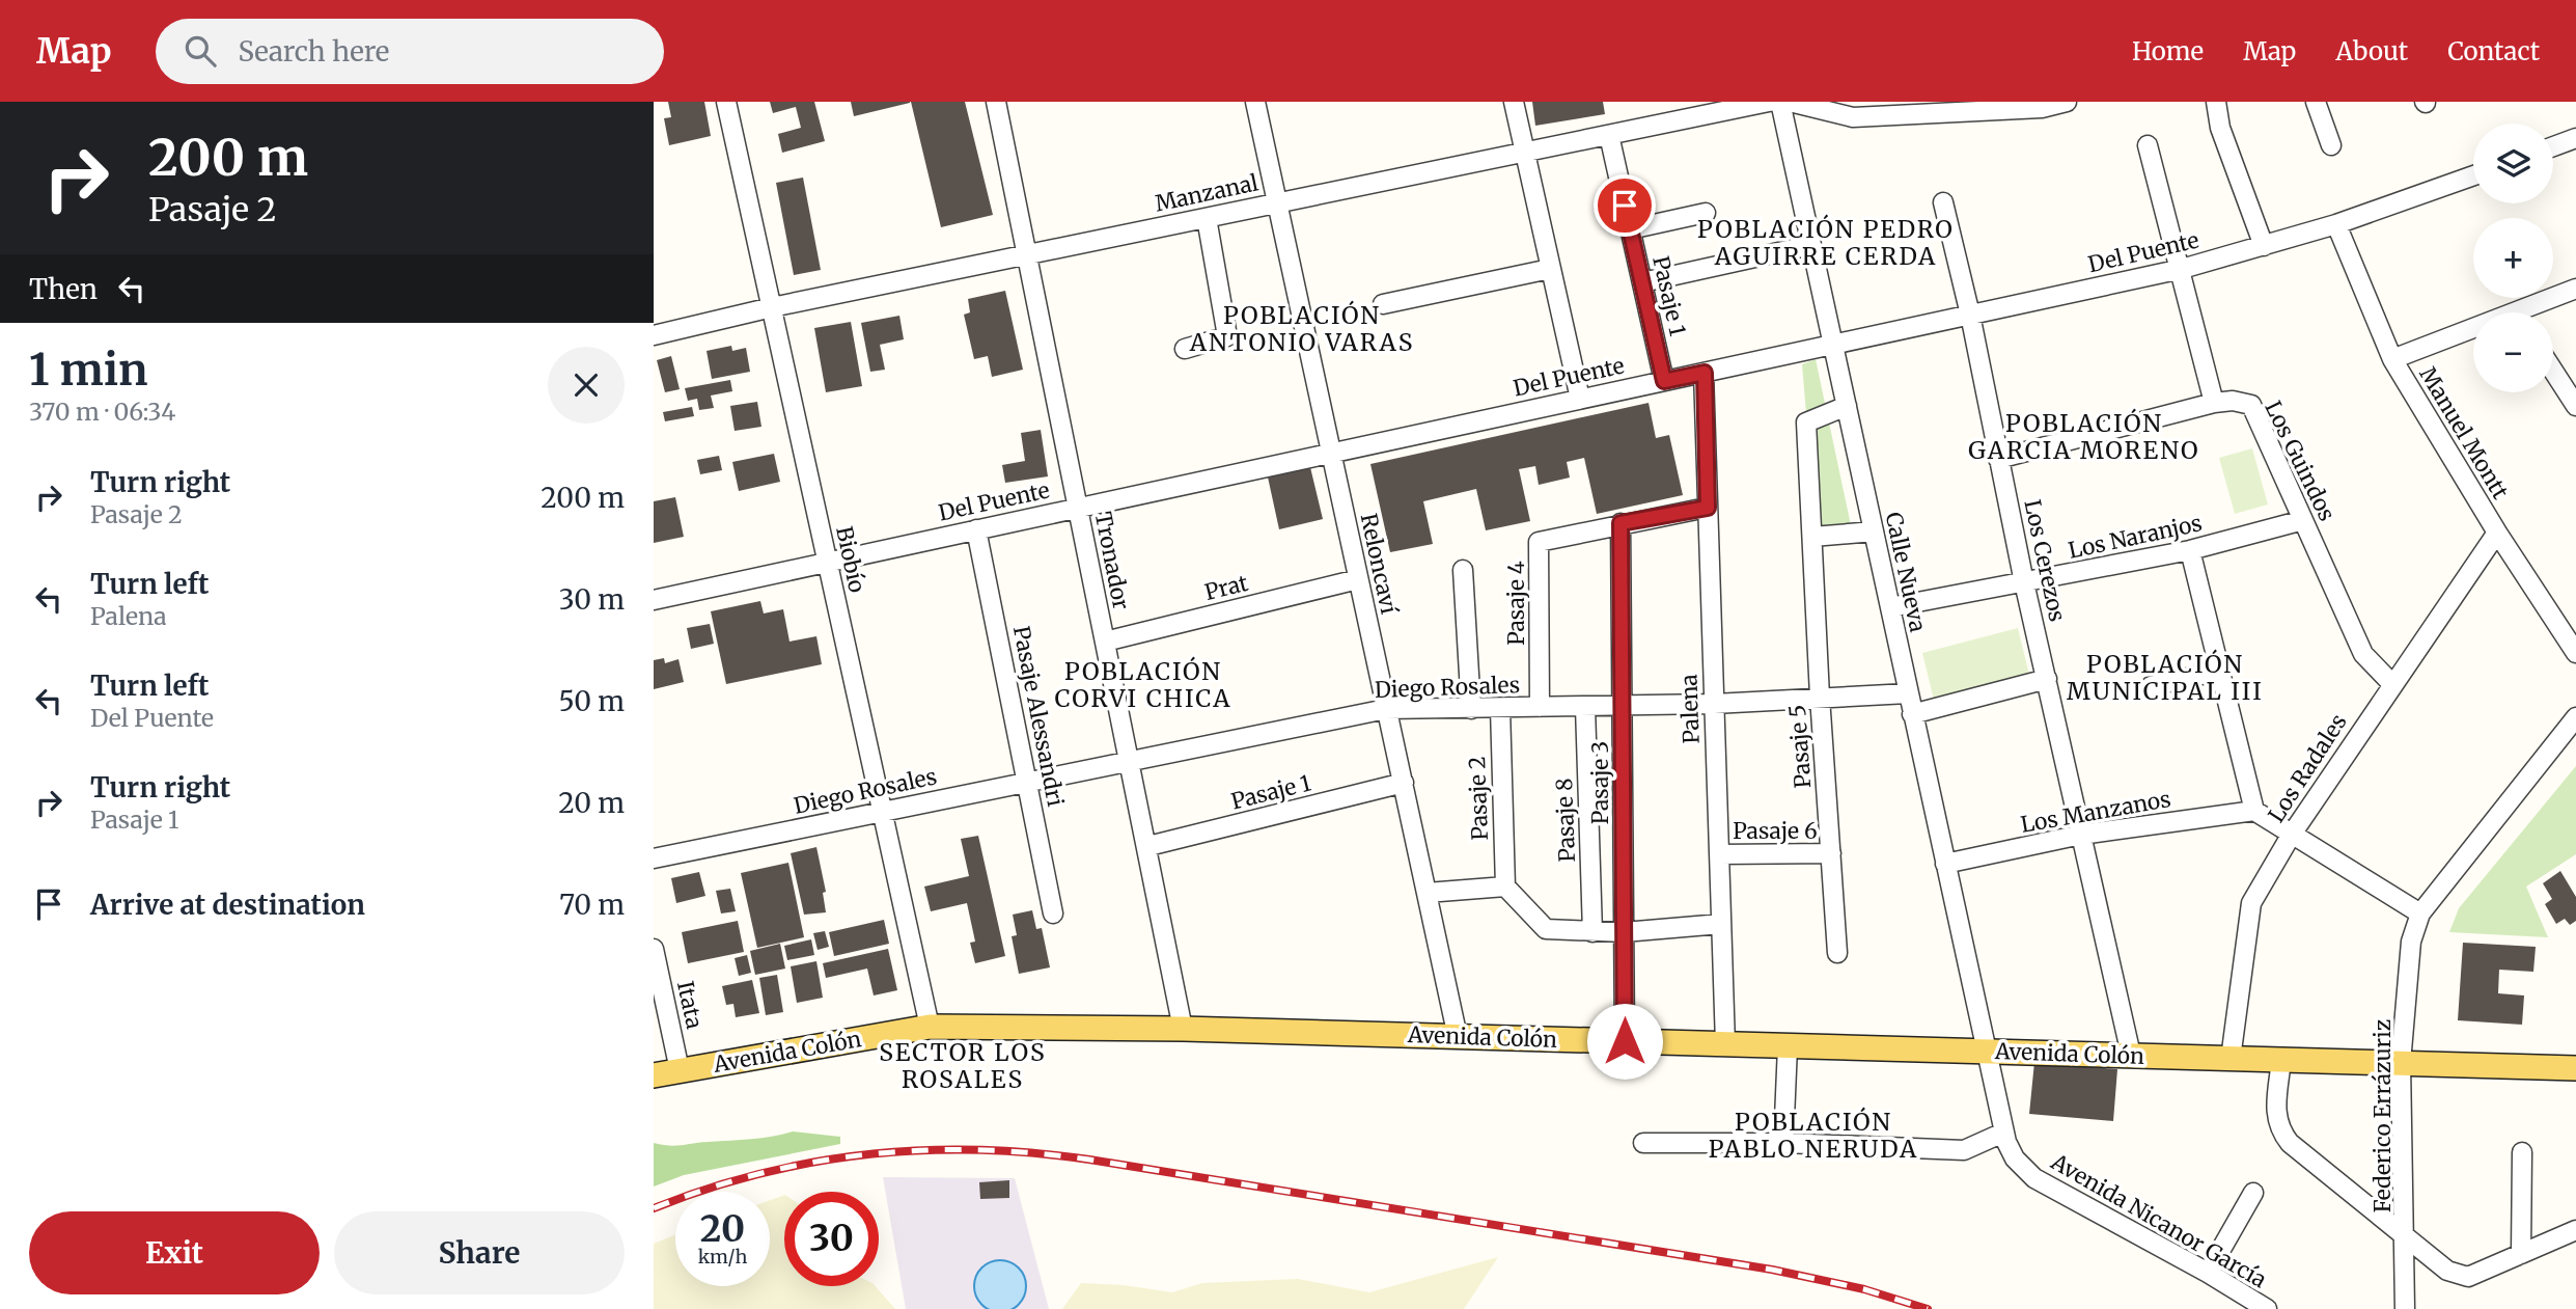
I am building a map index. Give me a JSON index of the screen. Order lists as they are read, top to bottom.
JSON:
{
  "streets": {
    "main road": ["Avenida Colón"],
    "street": [
      "Manzanal",
      "Del Puente",
      "Pasaje 1",
      "Manuel Montt",
      "Los Guindos",
      "Los Naranjos",
      "Biobío",
      "Tronador",
      "Los Cerezos",
      "Reloncaví",
      "Calle Nueva",
      "Prat",
      "Pasaje 4",
      "Diego Rosales",
      "Palena",
      "Pasaje Alessandri",
      "Pasaje 5",
      "Los Radales",
      "Pasaje 3",
      "Pasaje 2",
      "Los Manzanos",
      "Pasaje 8",
      "Pasaje 6",
      "Itata",
      "Federico Errázuriz",
      "Avenida Nicanor García"
    ]
  },
  "crossings": [
    ["Manzanal", "Pasaje 1"],
    ["Manzanal", "Biobío"],
    ["Manzanal", "Tronador"],
    ["Manzanal", "Reloncaví"],
    ["Del Puente", "Pasaje 1"],
    ["Del Puente", "Manuel Montt"],
    ["Del Puente", "Biobío"],
    ["Del Puente", "Tronador"],
    ["Del Puente", "Los Cerezos"],
    ["Del Puente", "Reloncaví"],
    ["Del Puente", "Calle Nueva"],
    ["Del Puente", "Palena"],
    ["Del Puente", "Pasaje Alessandri"],
    ["Pasaje 1", "Tronador"],
    ["Pasaje 1", "Reloncaví"],
    ["Manuel Montt", "Los Radales"],
    ["Los Guindos", "Los Naranjos"],
    ["Los Guindos", "Los Radales"],
    ["Los Naranjos", "Los Cerezos"],
    ["Los Naranjos", "Calle Nueva"],
    ["Biobío", "Diego Rosales"],
    ["Biobío", "Avenida Colón"],
    ["Tronador", "Prat"],
    ["Tronador", "Diego Rosales"],
    ["Tronador", "Avenida Colón"],
    ["Los Cerezos", "Los Manzanos"],
    ["Los Cerezos", "Avenida Colón"],
    ["Reloncaví", "Prat"],
    ["Reloncaví", "Diego Rosales"],
    ["Reloncaví", "Avenida Colón"],
    ["Calle Nueva", "Diego Rosales"],
    ["Calle Nueva", "Pasaje 5"],
    ["Calle Nueva", "Los Manzanos"],
    ["Calle Nueva", "Avenida Colón"],
    ["Calle Nueva", "Avenida Nicanor García"],
    ["Pasaje 4", "Diego Rosales"],
    ["Pasaje 4", "Pasaje 3"],
    ["Diego Rosales", "Palena"],
    ["Diego Rosales", "Pasaje Alessandri"],
    ["Diego Rosales", "Pasaje 5"],
    ["Diego Rosales", "Pasaje 3"],
    ["Diego Rosales", "Pasaje 2"],
    ["Diego Rosales", "Pasaje 8"],
    ["Palena", "Pasaje 6"],
    ["Palena", "Avenida Colón"],
    ["Pasaje 5", "Pasaje 6"],
    ["Los Radales", "Avenida Colón"],
    ["Pasaje 3", "Avenida Colón"],
    ["Itata", "Avenida Colón"],
    ["Avenida Colón", "Federico Errázuriz"],
    ["Avenida Colón", "Avenida Nicanor García"]
  ],
  "districts": [
    "POBLACIÓN PEDRO AGUIRRE CERDA",
    "POBLACIÓN ANTONIO VARAS",
    "POBLACIÓN GARCIA MORENO",
    "POBLACIÓN MUNICIPAL III",
    "POBLACIÓN CORVI CHICA",
    "SECTOR LOS ROSALES",
    "POBLACIÓN PABLO NERUDA"
  ],
  "page": {
    "header": "Map",
    "search": "Search here",
    "nav": [
      "Home",
      "Map",
      "About",
      "Contact"
    ],
    "turn": ["200 m", "Pasaje 2"],
    "map_buttons": ["+", "−"],
    "then": "Then",
    "heading": ["1 min", "370 m · 06:34"],
    "list": [
      {
        "name": "Turn right",
        "note": "Pasaje 2",
        "value": "200 m"
      },
      {
        "name": "Turn left",
        "note": "Palena",
        "value": "30 m"
      },
      {
        "name": "Turn left",
        "note": "Del Puente",
        "value": "50 m"
      },
      {
        "name": "Turn right",
        "note": "Pasaje 1",
        "value": "20 m"
      },
      {
        "name": "Arrive at destination",
        "value": "70 m"
      }
    ],
    "speed": "20 km/h",
    "limit": "30",
    "buttons": ["Exit", "Share"]
  }
}
